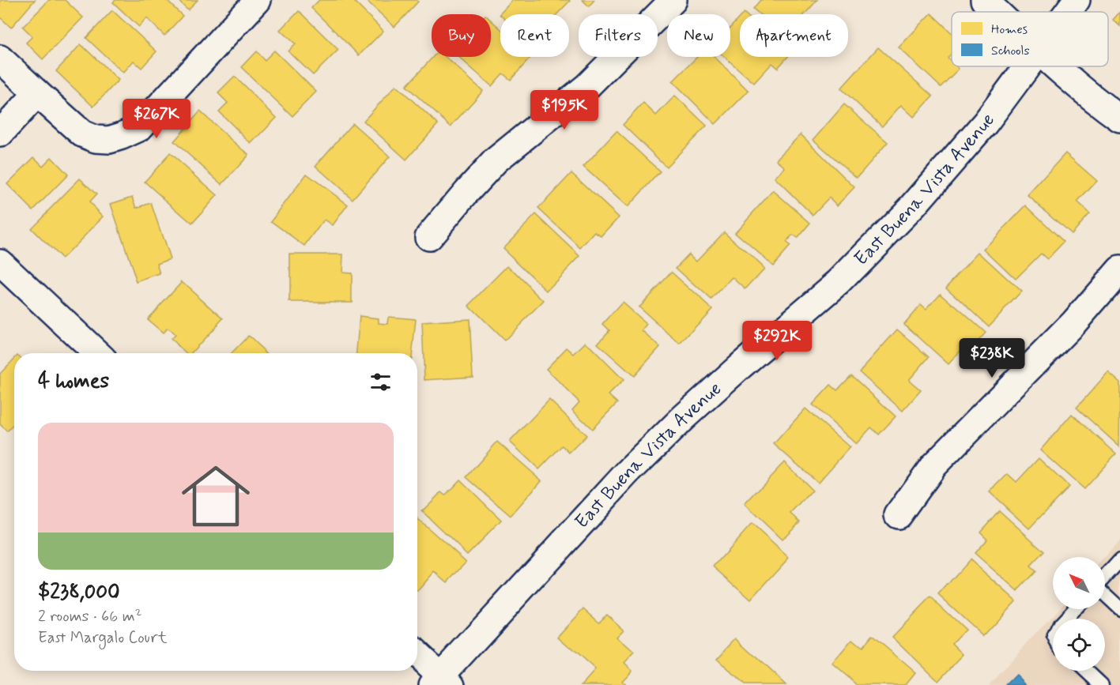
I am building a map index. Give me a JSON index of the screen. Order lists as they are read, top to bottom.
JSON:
{
  "streets": {
    "street": ["East Buena Vista Avenue"]
  },
  "legend": ["Homes", "Schools"],
  "north": "top left",
  "page": {
    "chip": [
      "Buy",
      "Rent",
      "Filters",
      "New",
      "Apartment"
    ],
    "price": [
      "$195K",
      "$267K",
      "$292K",
      "$238K"
    ],
    "heading": "4 homes",
    "list": [
      {
        "name": "$238,000",
        "note": "2 rooms · 66 m² · East Margalo Court"
      }
    ]
  }
}
